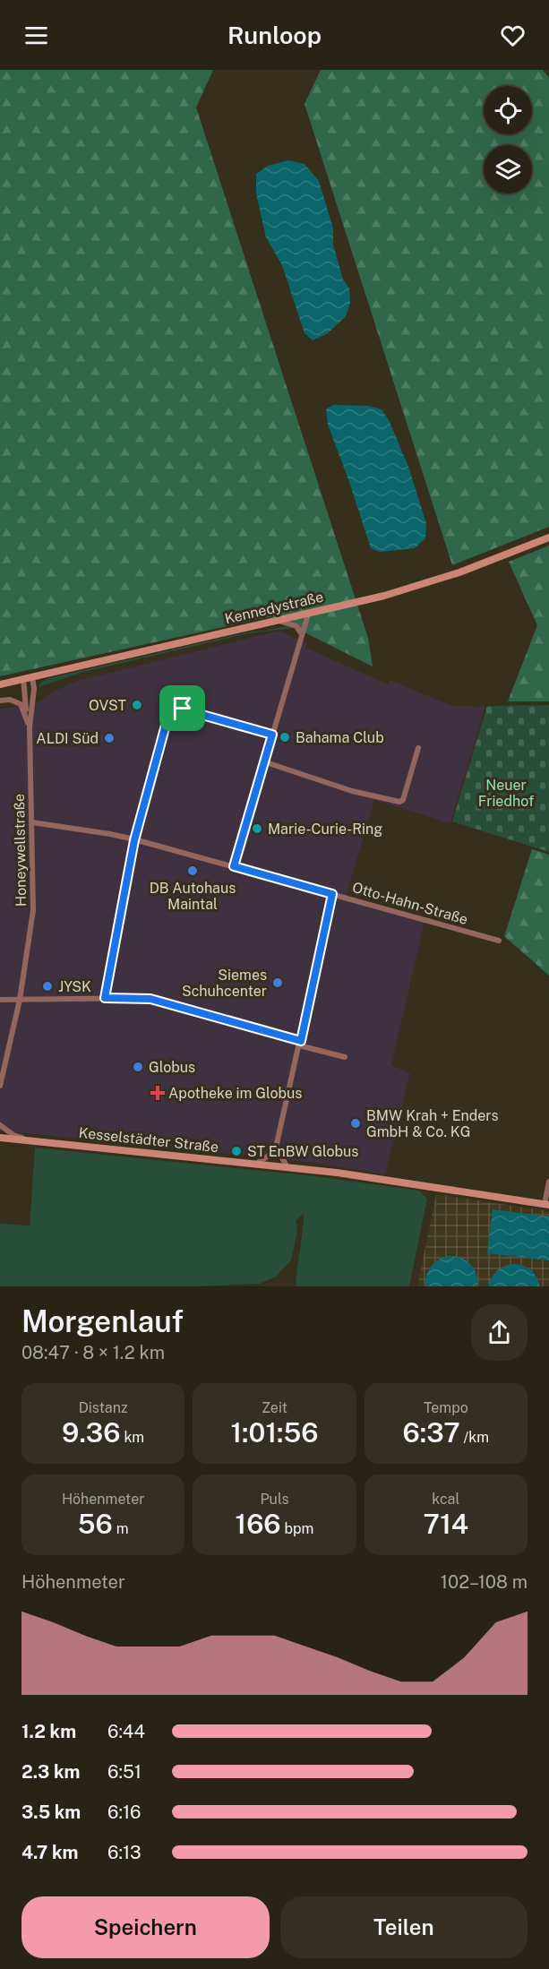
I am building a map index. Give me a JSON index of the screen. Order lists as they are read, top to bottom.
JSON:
{
  "streets": {
    "main road": ["Kennedystraße", "Kesselstädter Straße"],
    "street": ["Honeywellstraße", "Otto-Hahn-Straße"]
  },
  "crossings": [
    ["Kennedystraße", "Honeywellstraße"],
    ["Honeywellstraße", "Otto-Hahn-Straße"]
  ],
  "parks": ["Neuer Friedhof"],
  "places": {
    "other": [
      "OVST",
      "Bahama Club",
      "ALDI Süd",
      "Marie-Curie-Ring",
      "DB Autohaus Maintal",
      "Siemes Schuhcenter",
      "JYSK",
      "Globus",
      "BMW Krah + Enders GmbH & Co. KG",
      "ST EnBW Globus"
    ],
    "health": ["Apotheke im Globus"]
  },
  "page": {
    "header": "Runloop",
    "heading": ["Morgenlauf", "08:47 · 8 × 1.2 km"],
    "stats": [
      ["Distanz", "9.36 km"],
      ["Zeit", "1:01:56"],
      ["Tempo", "6:37 /km"],
      ["Höhenmeter", "56 m"],
      ["Puls", "166 bpm"],
      ["kcal", "714"]
    ],
    "chart": ["Höhenmeter", "102–108 m"],
    "list": [
      {
        "name": "1.2 km",
        "note": "6:44"
      },
      {
        "name": "2.3 km",
        "note": "6:51"
      },
      {
        "name": "3.5 km",
        "note": "6:16"
      },
      {
        "name": "4.7 km",
        "note": "6:13"
      }
    ],
    "buttons": ["Speichern", "Teilen"]
  }
}
